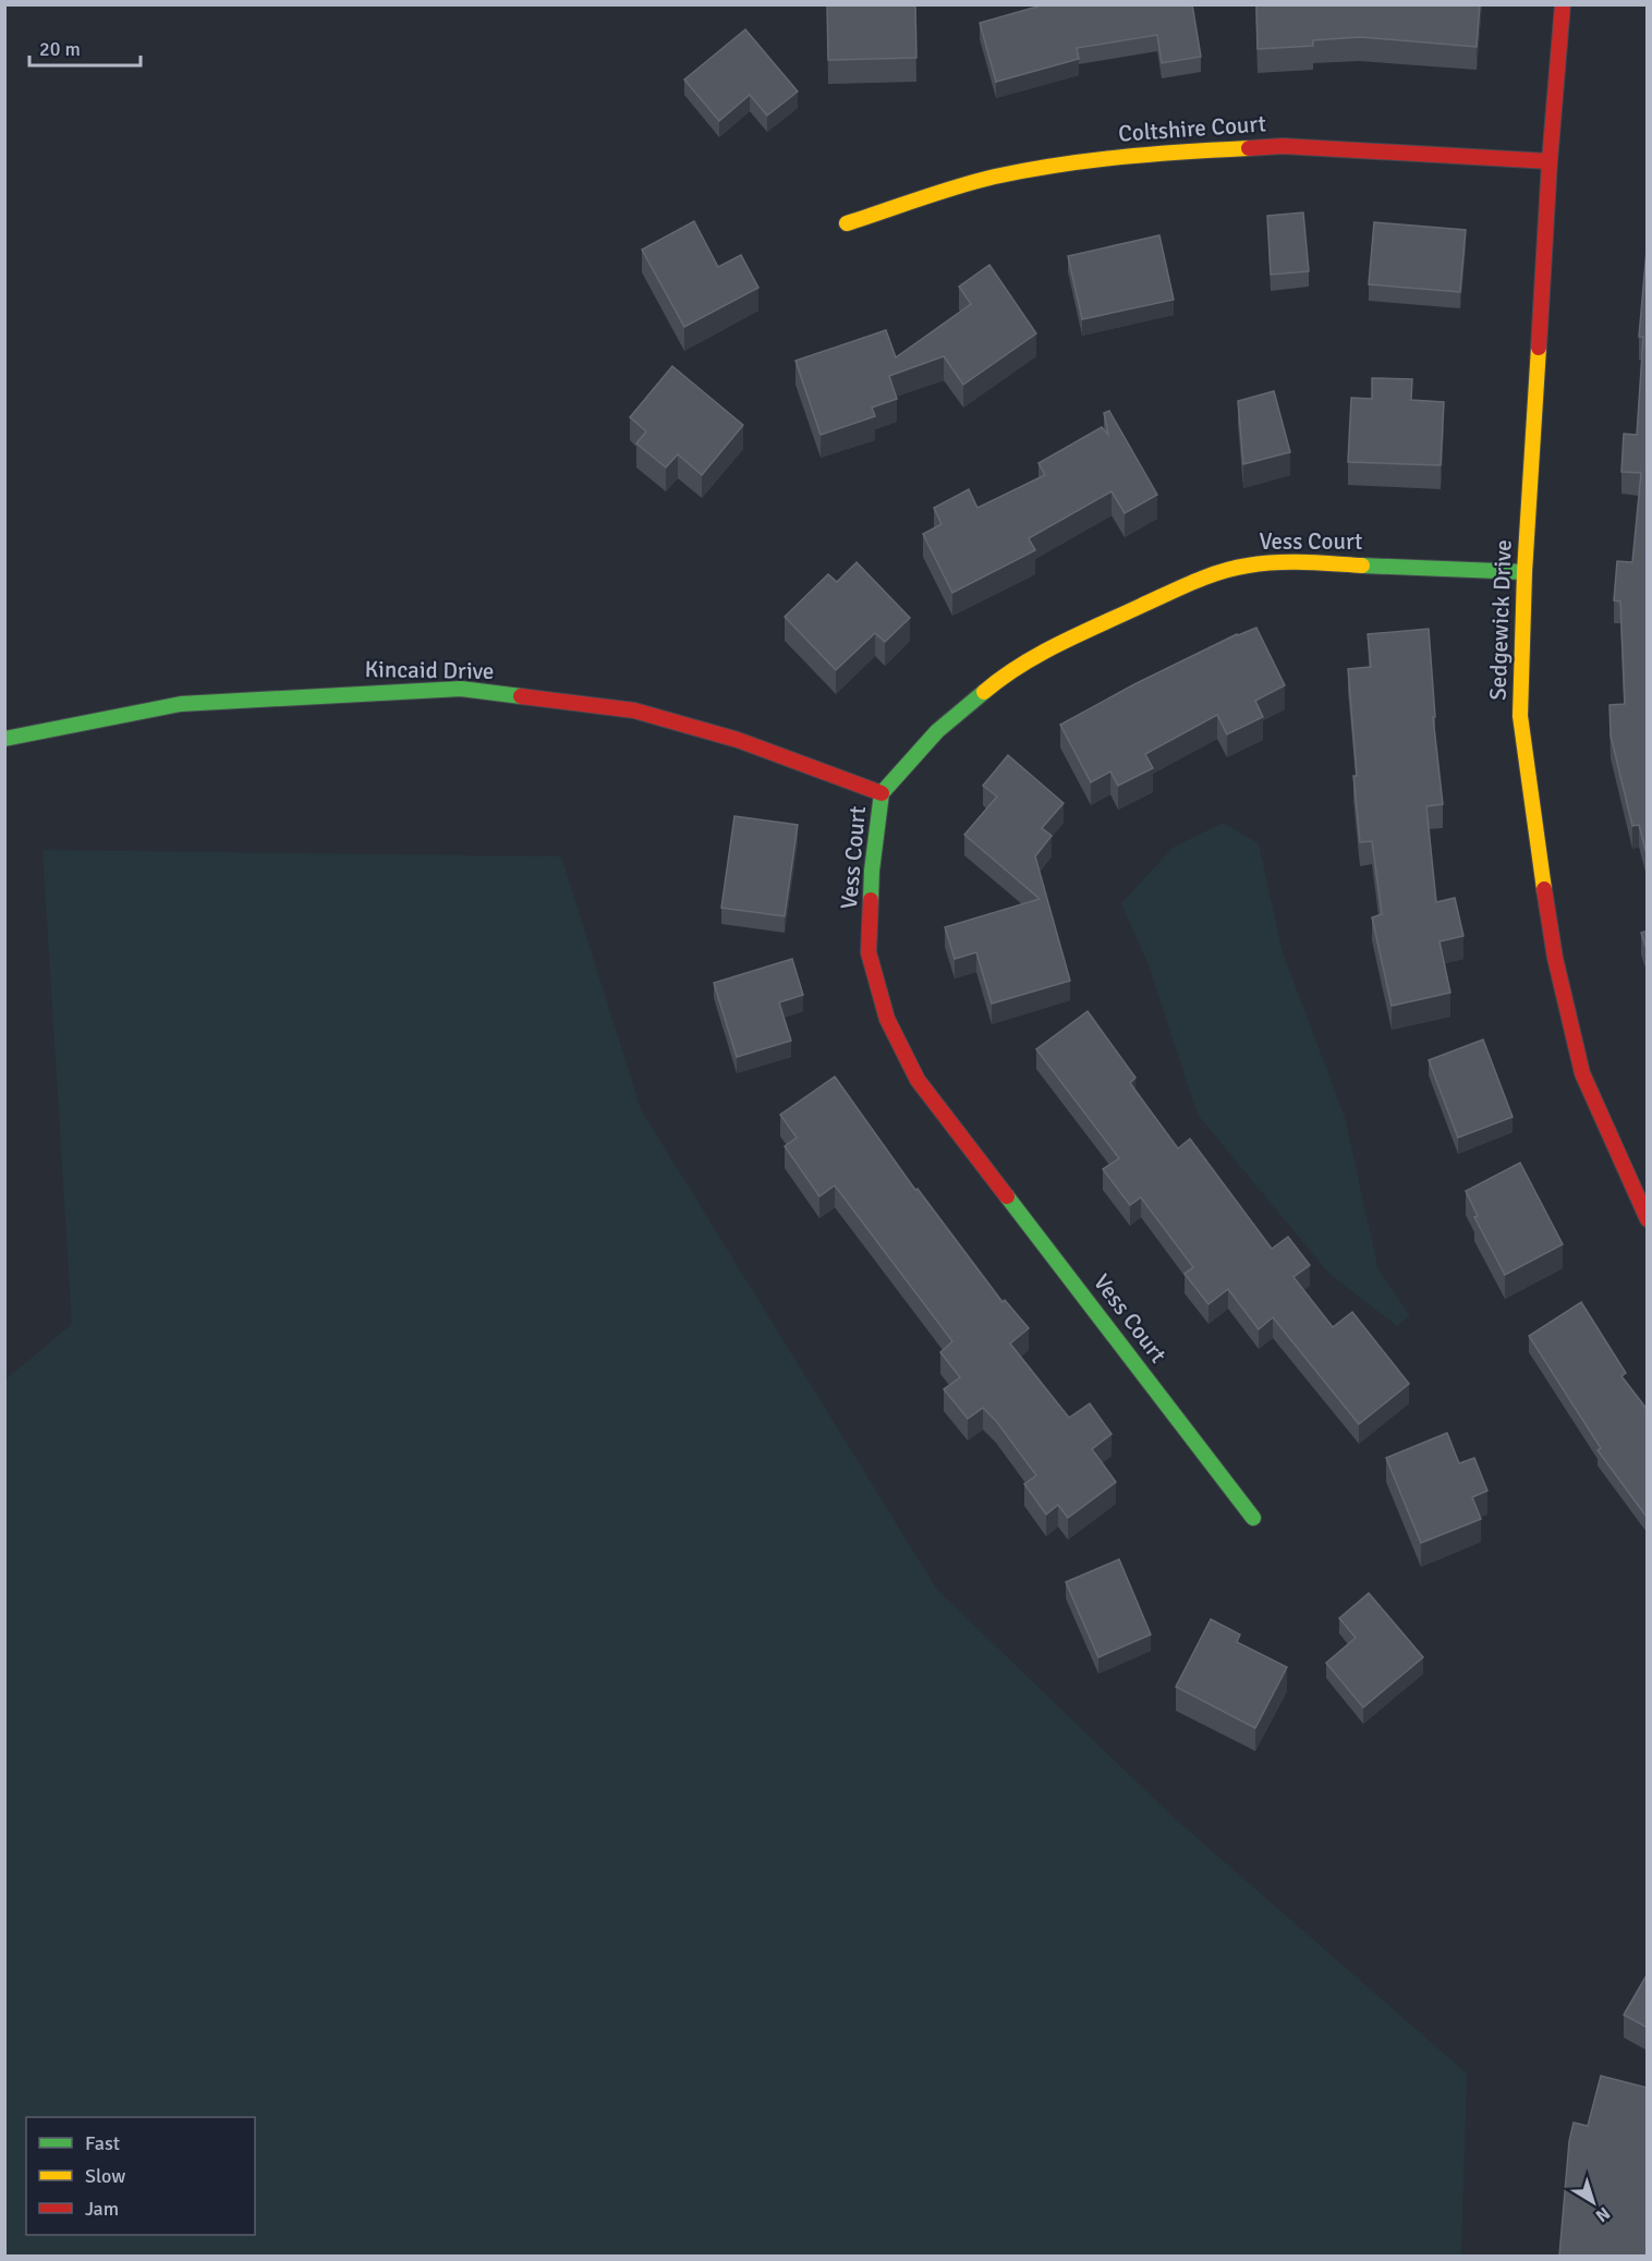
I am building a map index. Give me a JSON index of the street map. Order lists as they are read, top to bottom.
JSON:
{
  "streets": {
    "street": [
      "Coltshire Court",
      "Vess Court",
      "Sedgewick Drive",
      "Kincaid Drive"
    ]
  },
  "crossings": [
    ["Coltshire Court", "Sedgewick Drive"],
    ["Vess Court", "Sedgewick Drive"],
    ["Vess Court", "Kincaid Drive"]
  ],
  "legend": ["Fast", "Slow", "Jam"],
  "scale_bar": "20 m",
  "north": "bottom right"
}
